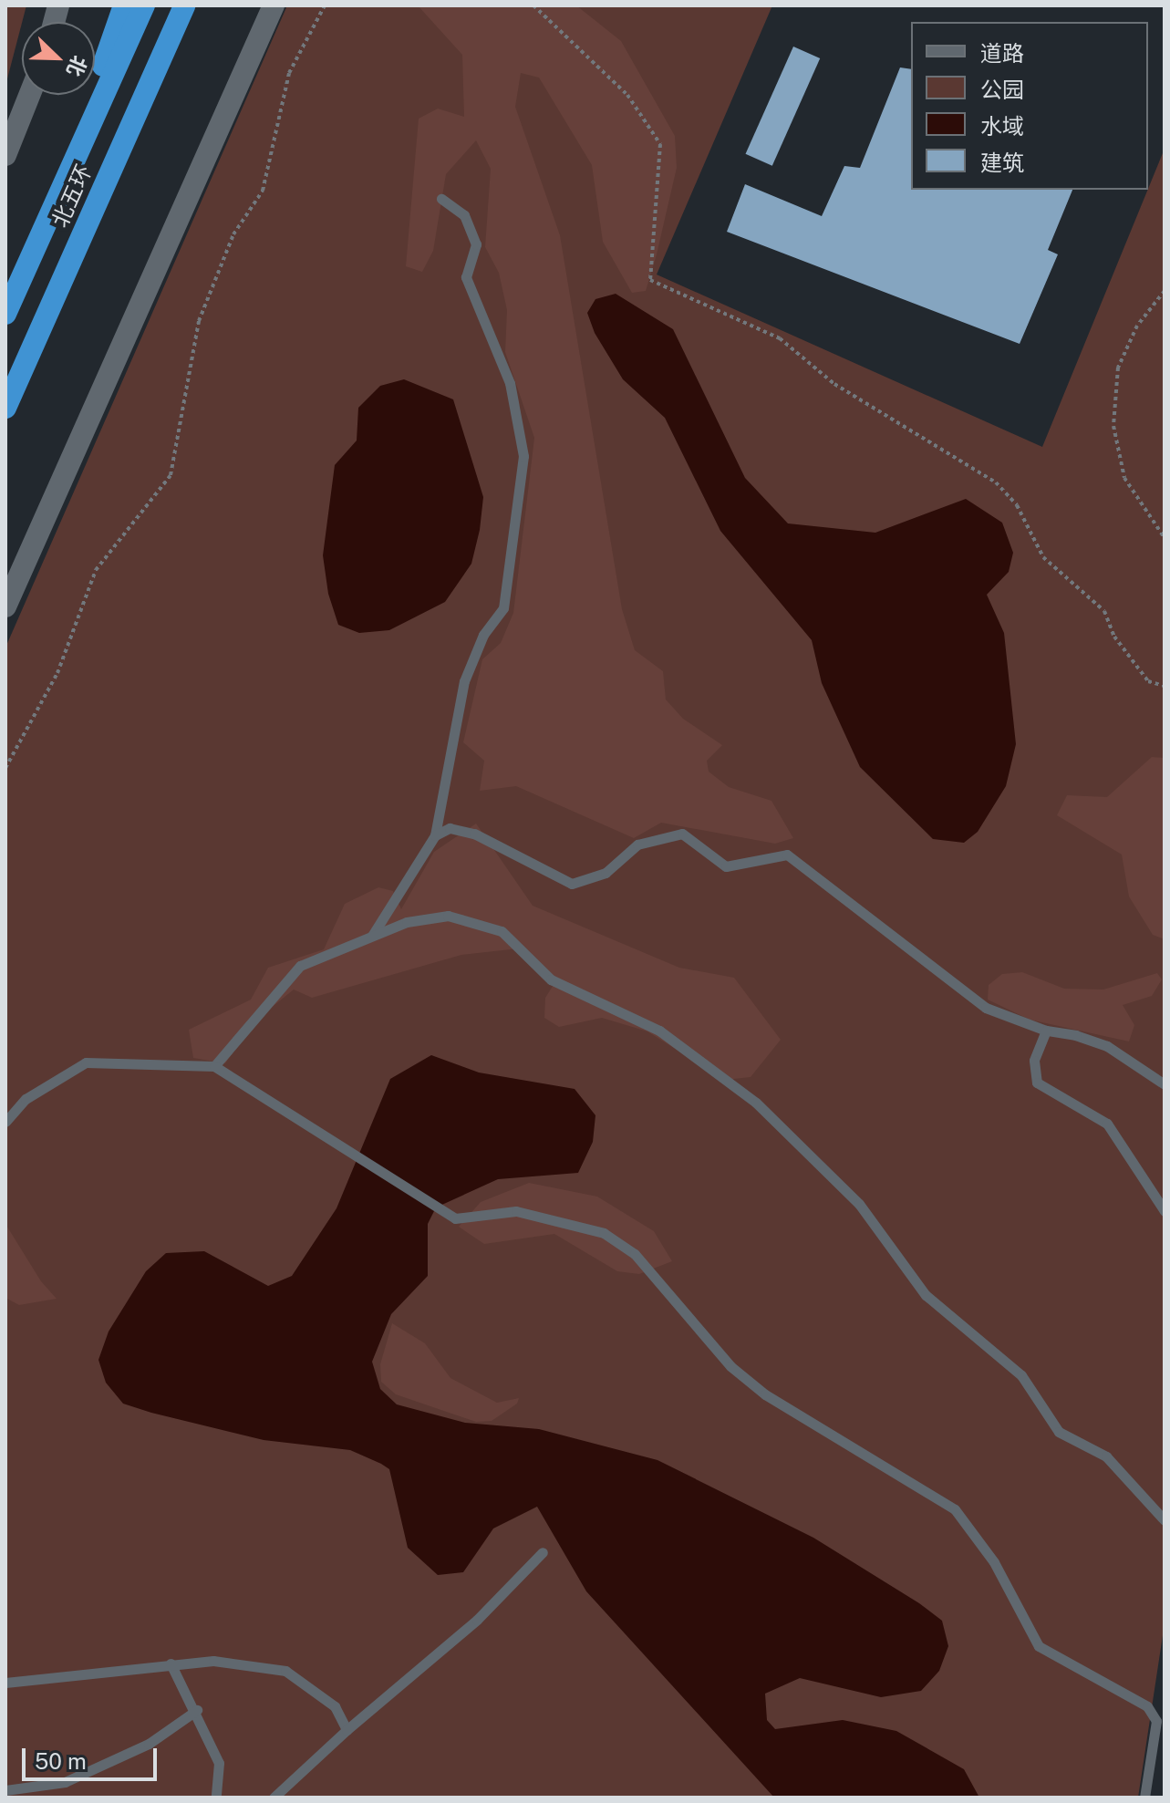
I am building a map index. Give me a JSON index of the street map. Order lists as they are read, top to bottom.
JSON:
{
  "streets": {
    "highway": ["北五环"]
  },
  "legend": [
    "道路",
    "公园",
    "水域",
    "建筑"
  ],
  "scale_bar": "50 m",
  "north": "bottom right"
}
